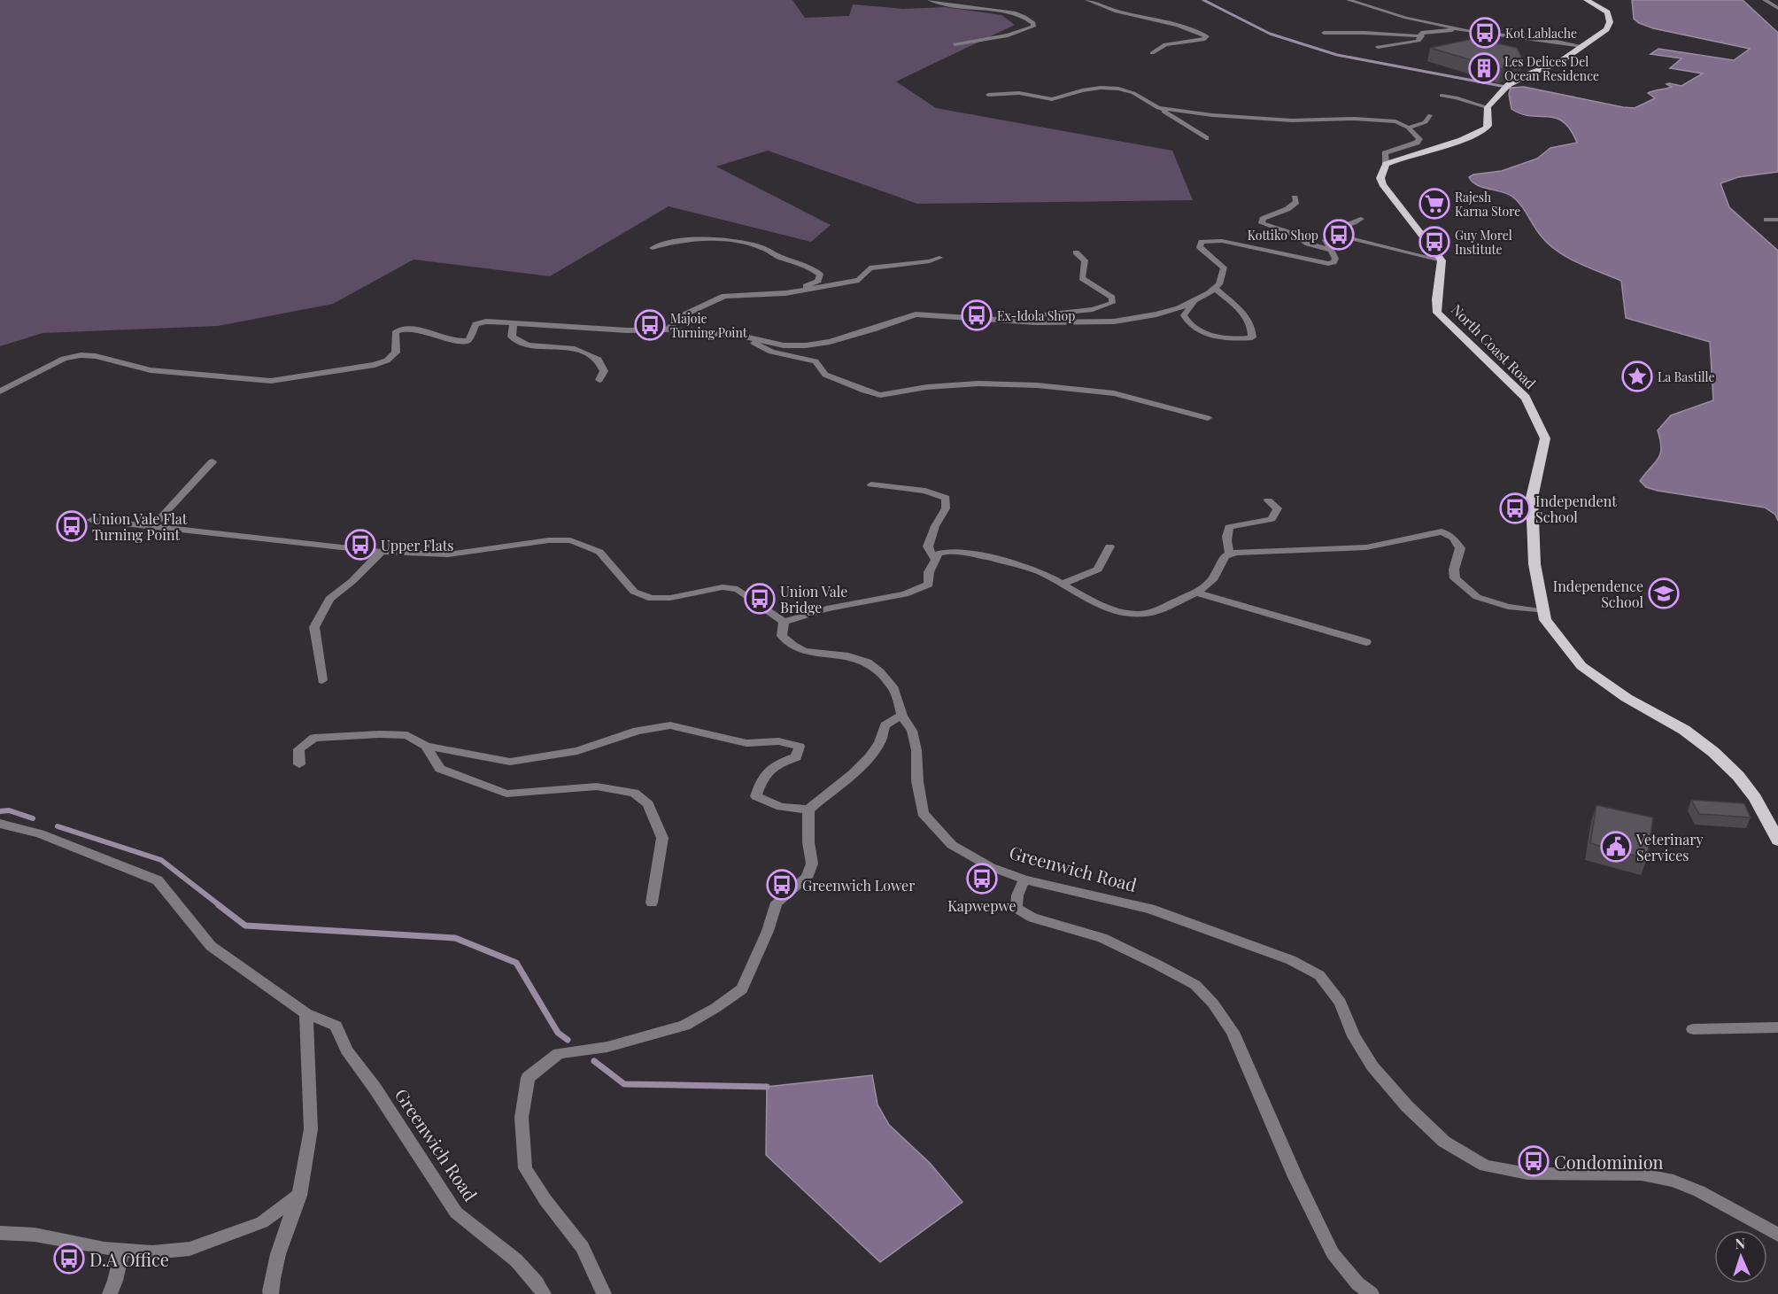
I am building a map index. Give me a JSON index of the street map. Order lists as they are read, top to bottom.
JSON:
{
  "streets": {
    "main road": ["North Coast Road"],
    "street": ["Greenwich Road"]
  },
  "places": {
    "bus stop": [
      "Kot Lablache",
      "Kottiko Shop",
      "Guy Morel Institute",
      "Ex-Idola Shop",
      "Majoie Turning Point",
      "Independent School",
      "Union Vale Flat Turning Point",
      "Upper Flats",
      "Union Vale Bridge",
      "Kapwepwe",
      "Greenwich Lower",
      "Condominion",
      "D.A Office"
    ],
    "building": ["Les Delices Del Ocean Residence"],
    "supermarket": ["Rajesh Karna Store"],
    "place": ["La Bastille"],
    "school or university": ["Independence School"],
    "public building": ["Veterinary Services"]
  },
  "north": "top"
}
